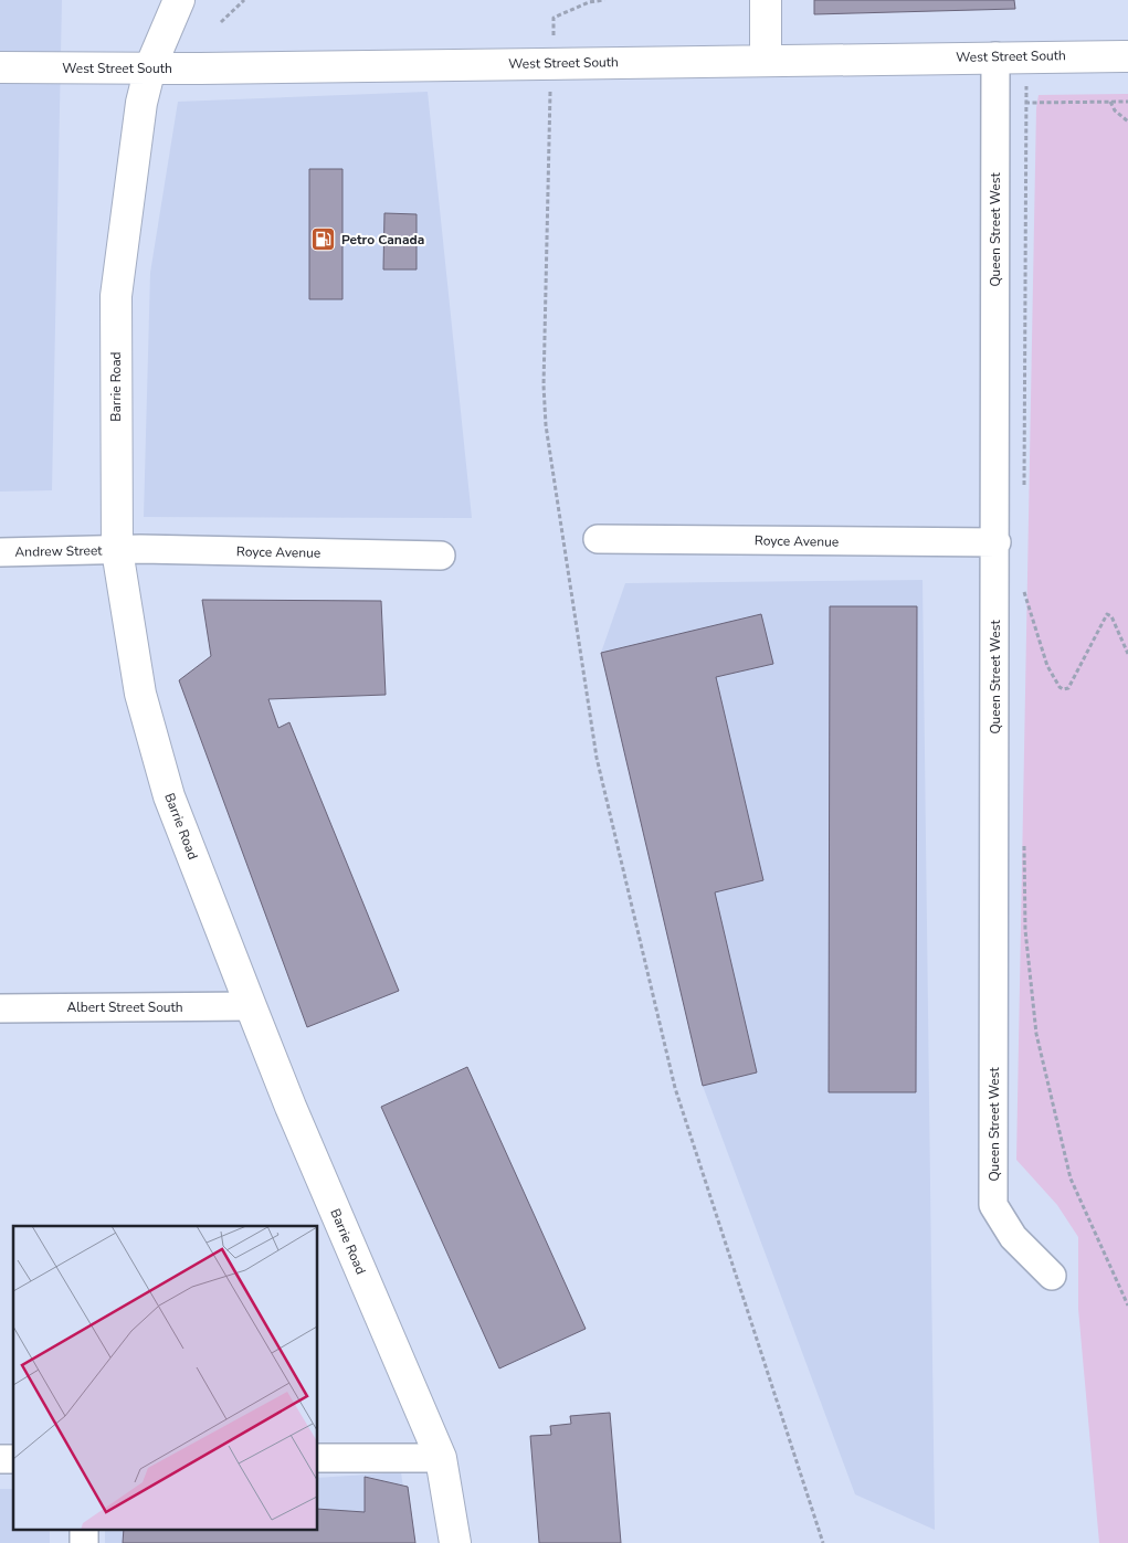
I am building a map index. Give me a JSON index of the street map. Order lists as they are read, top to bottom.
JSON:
{
  "streets": {
    "street": [
      "West Street South",
      "Queen Street West",
      "Barrie Road",
      "Royce Avenue",
      "Andrew Street",
      "Albert Street South"
    ]
  },
  "crossings": [
    ["West Street South", "Queen Street West"],
    ["West Street South", "Barrie Road"],
    ["Queen Street West", "Royce Avenue"],
    ["Barrie Road", "Royce Avenue"],
    ["Barrie Road", "Andrew Street"],
    ["Barrie Road", "Albert Street South"],
    ["Royce Avenue", "Andrew Street"]
  ],
  "places": {
    "fuel station": ["Petro Canada"]
  }
}
